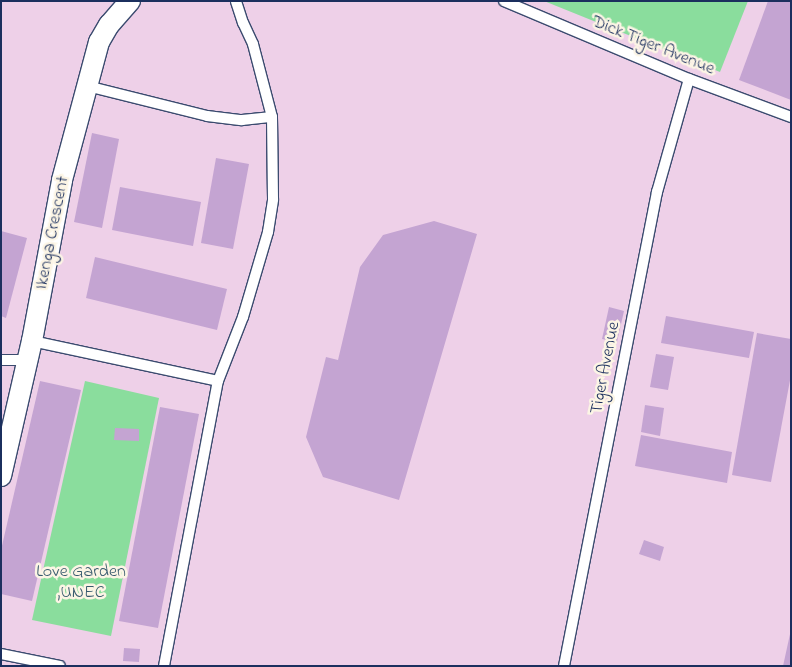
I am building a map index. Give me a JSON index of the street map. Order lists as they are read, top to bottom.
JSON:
{
  "streets": {
    "street": ["Ikenga Crescent"],
    "lane": ["Dick Tiger Avenue", "Tiger Avenue"]
  },
  "crossings": [
    ["Dick Tiger Avenue", "Tiger Avenue"]
  ],
  "parks": ["Love Garden ,UNEC"]
}
